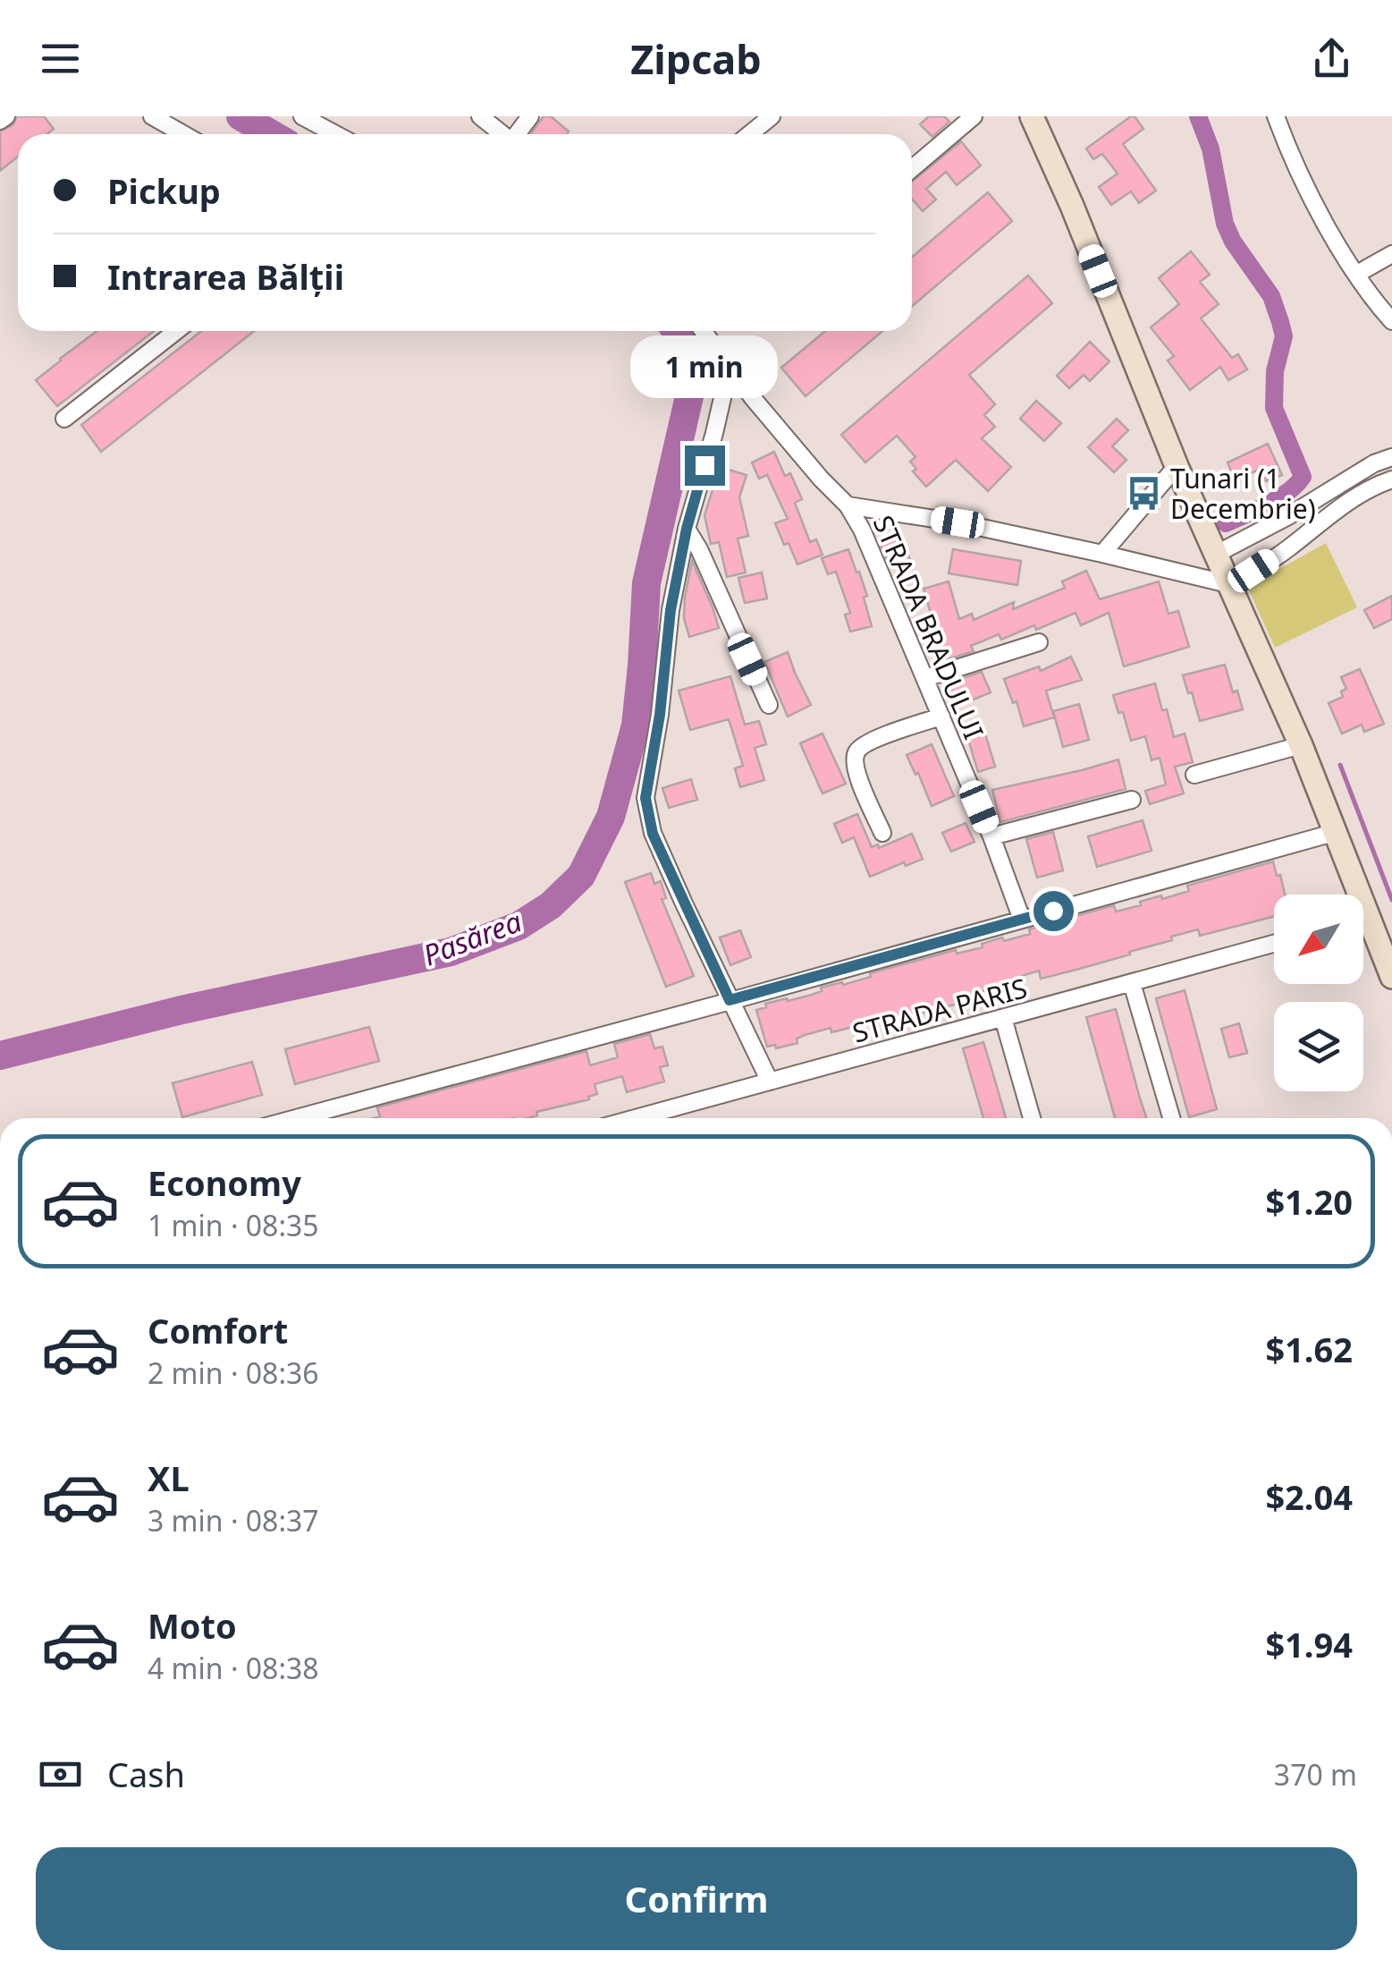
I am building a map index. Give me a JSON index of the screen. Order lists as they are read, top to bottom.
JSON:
{
  "streets": {
    "street": ["STRADA BRADULUI", "STRADA PARIS"]
  },
  "water": ["Pasărea"],
  "places": {
    "bus stop": ["Tunari (1 Decembrie)"]
  },
  "north": "bottom left",
  "page": {
    "header": "Zipcab",
    "banner": ["Pickup", "Intrarea Bălții"],
    "bubble": "1 min",
    "list": [
      {
        "name": "Economy",
        "note": "1 min · 08:35",
        "value": "$1.20"
      },
      {
        "name": "Comfort",
        "note": "2 min · 08:36",
        "value": "$1.62"
      },
      {
        "name": "XL",
        "note": "3 min · 08:37",
        "value": "$2.04"
      },
      {
        "name": "Moto",
        "note": "4 min · 08:38",
        "value": "$1.94"
      }
    ],
    "pay": ["Cash", "370 m"],
    "buttons": "Confirm"
  }
}
